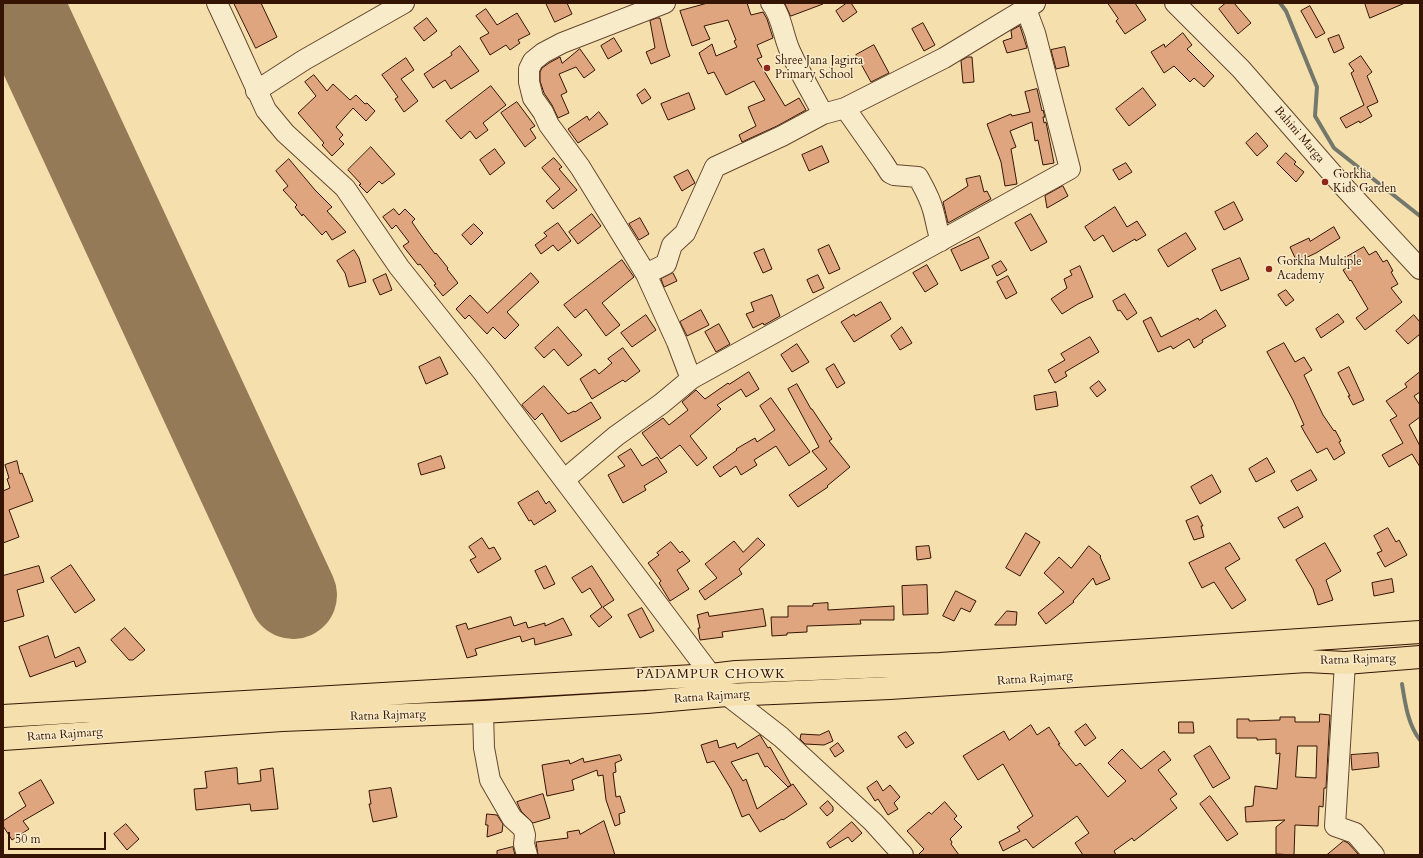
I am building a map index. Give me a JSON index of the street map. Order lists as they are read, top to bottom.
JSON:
{
  "streets": {
    "main road": ["Ratna Rajmarg"],
    "street": ["Bahini Marga"]
  },
  "districts": ["PADAMPUR CHOWK"],
  "places": ["Shree Jana Jagirta Primary School", "Gorkha Kids Garden", "Gorkha Multiple Academy"],
  "scale_bar": "50 m"
}
